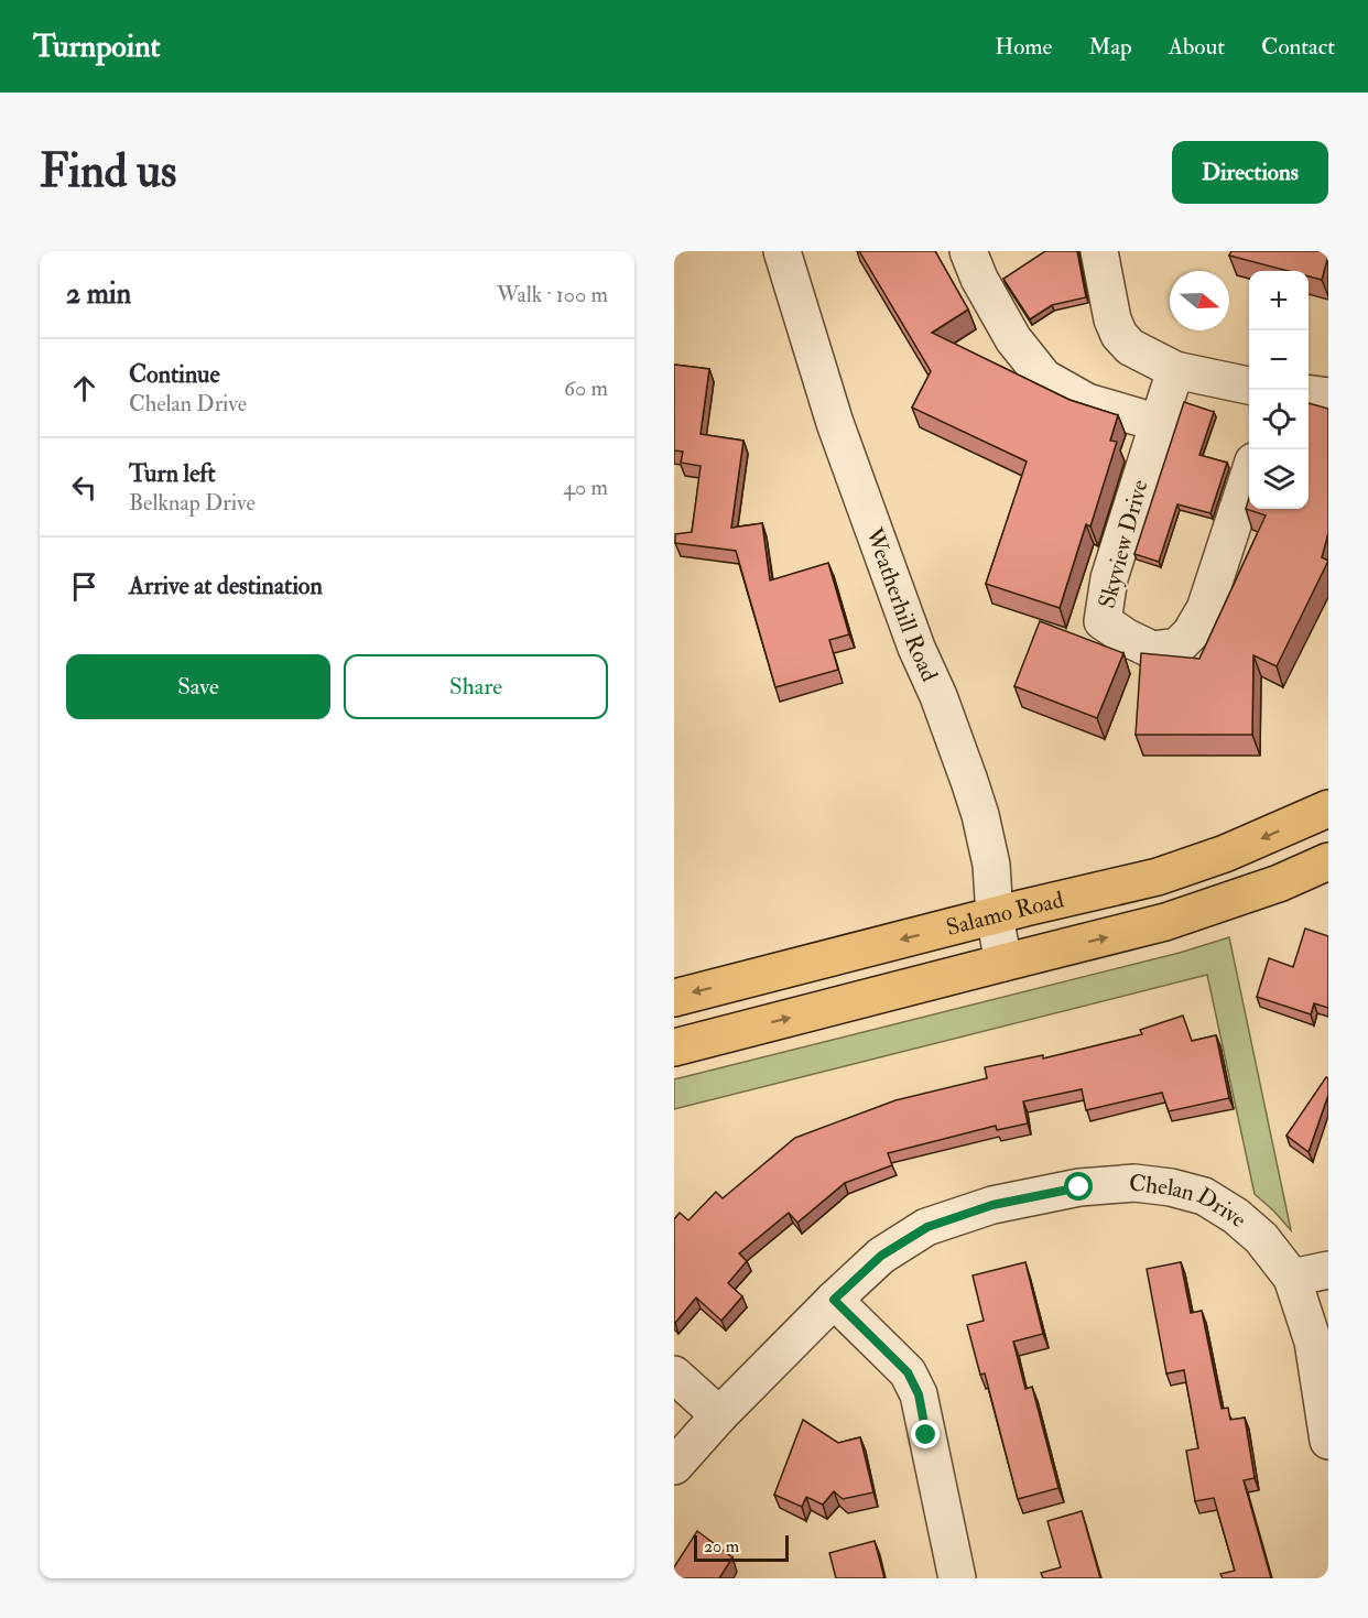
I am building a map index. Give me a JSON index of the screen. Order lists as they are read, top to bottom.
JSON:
{
  "streets": {
    "main road": ["Salamo Road"],
    "street": ["Skyview Drive", "Weatherhill Road", "Chelan Drive"]
  },
  "crossings": [
    ["Weatherhill Road", "Salamo Road"]
  ],
  "scale_bar": "20 m",
  "north": "right",
  "page": {
    "header": "Turnpoint",
    "nav": [
      "Home",
      "Map",
      "About",
      "Contact"
    ],
    "buttons": [
      "Directions",
      ["Save", "Share"]
    ],
    "title": "Find us",
    "heading": ["2 min", "Walk · 100 m"],
    "map_buttons": ["+", "−"],
    "list": [
      ["Continue", "Chelan Drive", "60 m"],
      ["Turn left", "Belknap Drive", "40 m"],
      "Arrive at destination"
    ],
    "scale": "20 m"
  }
}
